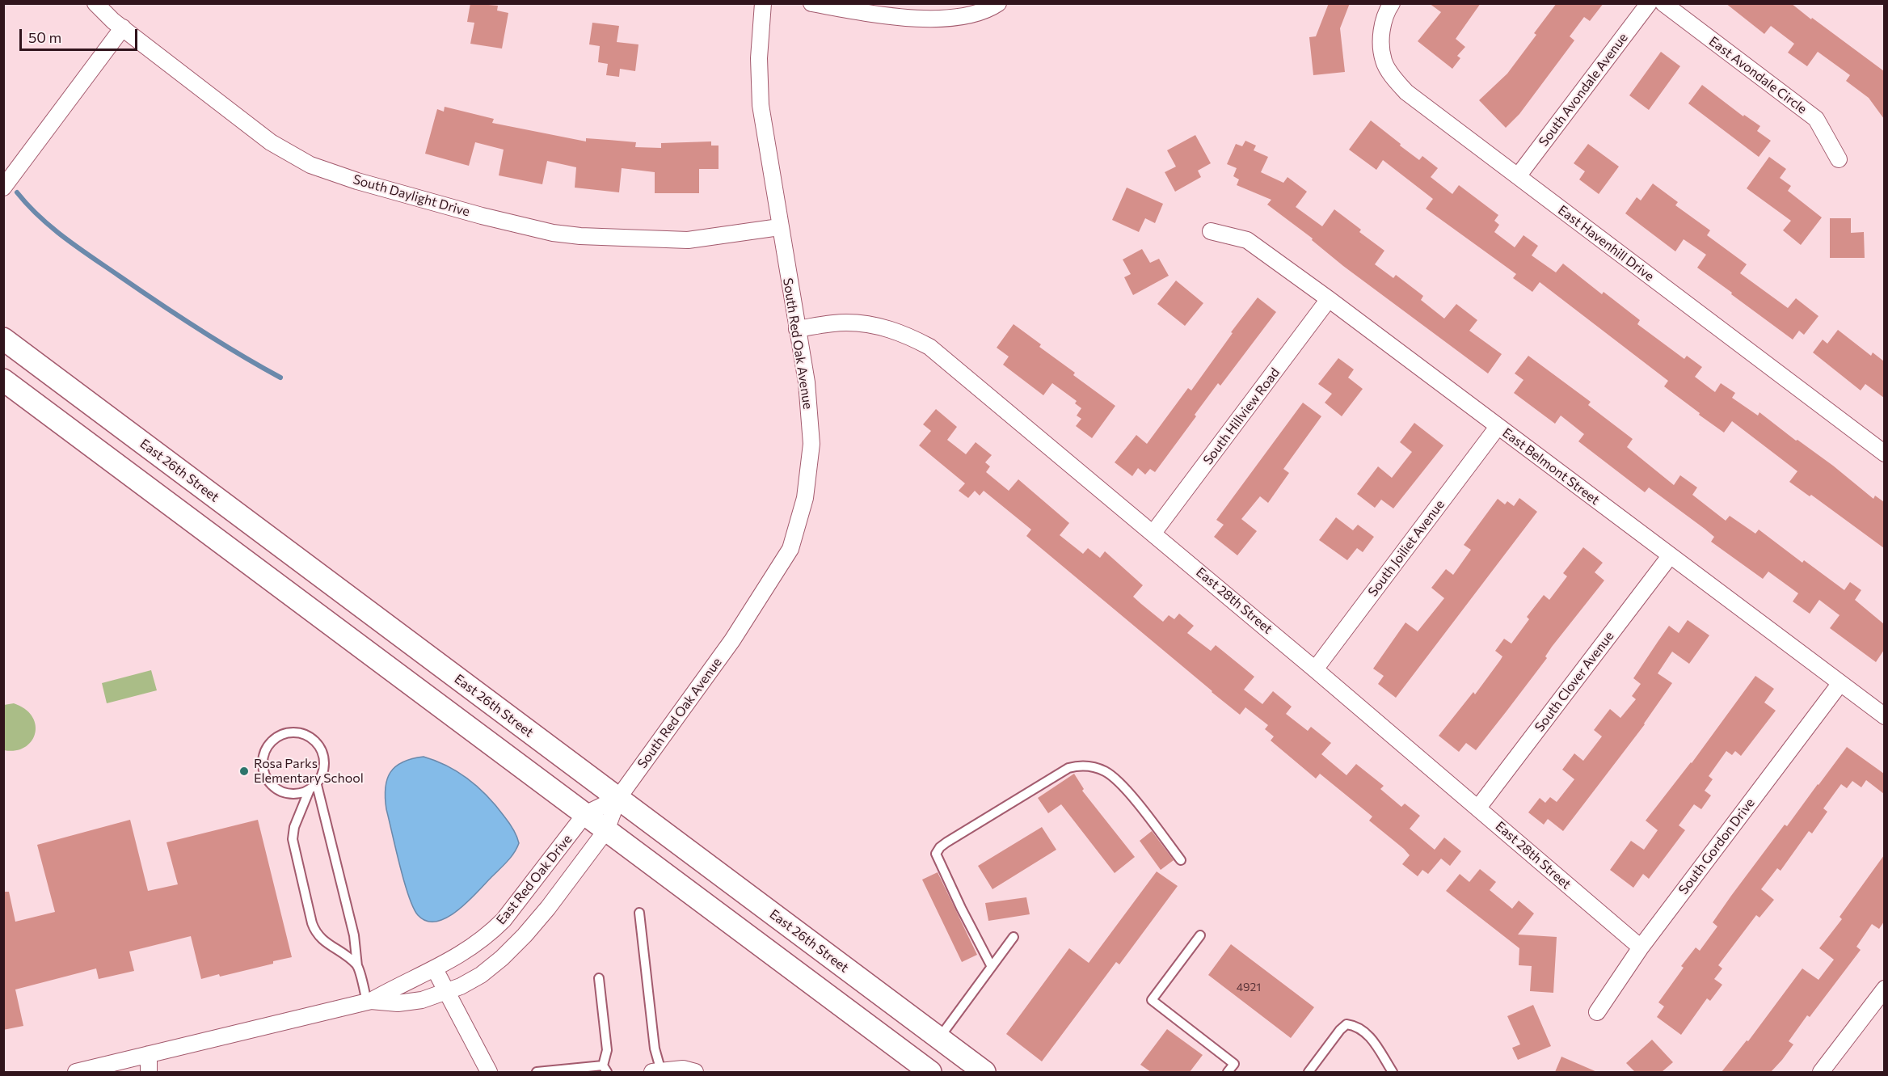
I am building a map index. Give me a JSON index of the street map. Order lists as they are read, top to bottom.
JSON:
{
  "streets": {
    "main road": ["East 26th Street"],
    "street": [
      "East Avondale Circle",
      "South Avondale Avenue",
      "South Daylight Drive",
      "East Havenhill Drive",
      "South Red Oak Avenue",
      "South Hillview Road",
      "East Belmont Street",
      "South Joiliet Avenue",
      "East 28th Street",
      "South Clover Avenue",
      "South Gordon Drive",
      "East Red Oak Drive"
    ]
  },
  "crossings": [
    ["South Avondale Avenue", "East Havenhill Drive"],
    ["South Daylight Drive", "South Red Oak Avenue"],
    ["South Red Oak Avenue", "East 26th Street"],
    ["South Red Oak Avenue", "East 28th Street"],
    ["South Red Oak Avenue", "East Red Oak Drive"],
    ["South Hillview Road", "East Belmont Street"],
    ["South Hillview Road", "East 28th Street"],
    ["East Belmont Street", "South Joiliet Avenue"],
    ["East Belmont Street", "South Clover Avenue"],
    ["East Belmont Street", "South Gordon Drive"],
    ["East 26th Street", "East Red Oak Drive"],
    ["South Joiliet Avenue", "East 28th Street"],
    ["East 28th Street", "South Clover Avenue"],
    ["East 28th Street", "South Gordon Drive"]
  ],
  "places": ["Rosa Parks Elementary School"],
  "house_numbers": ["4921"],
  "scale_bar": "50 m"
}
